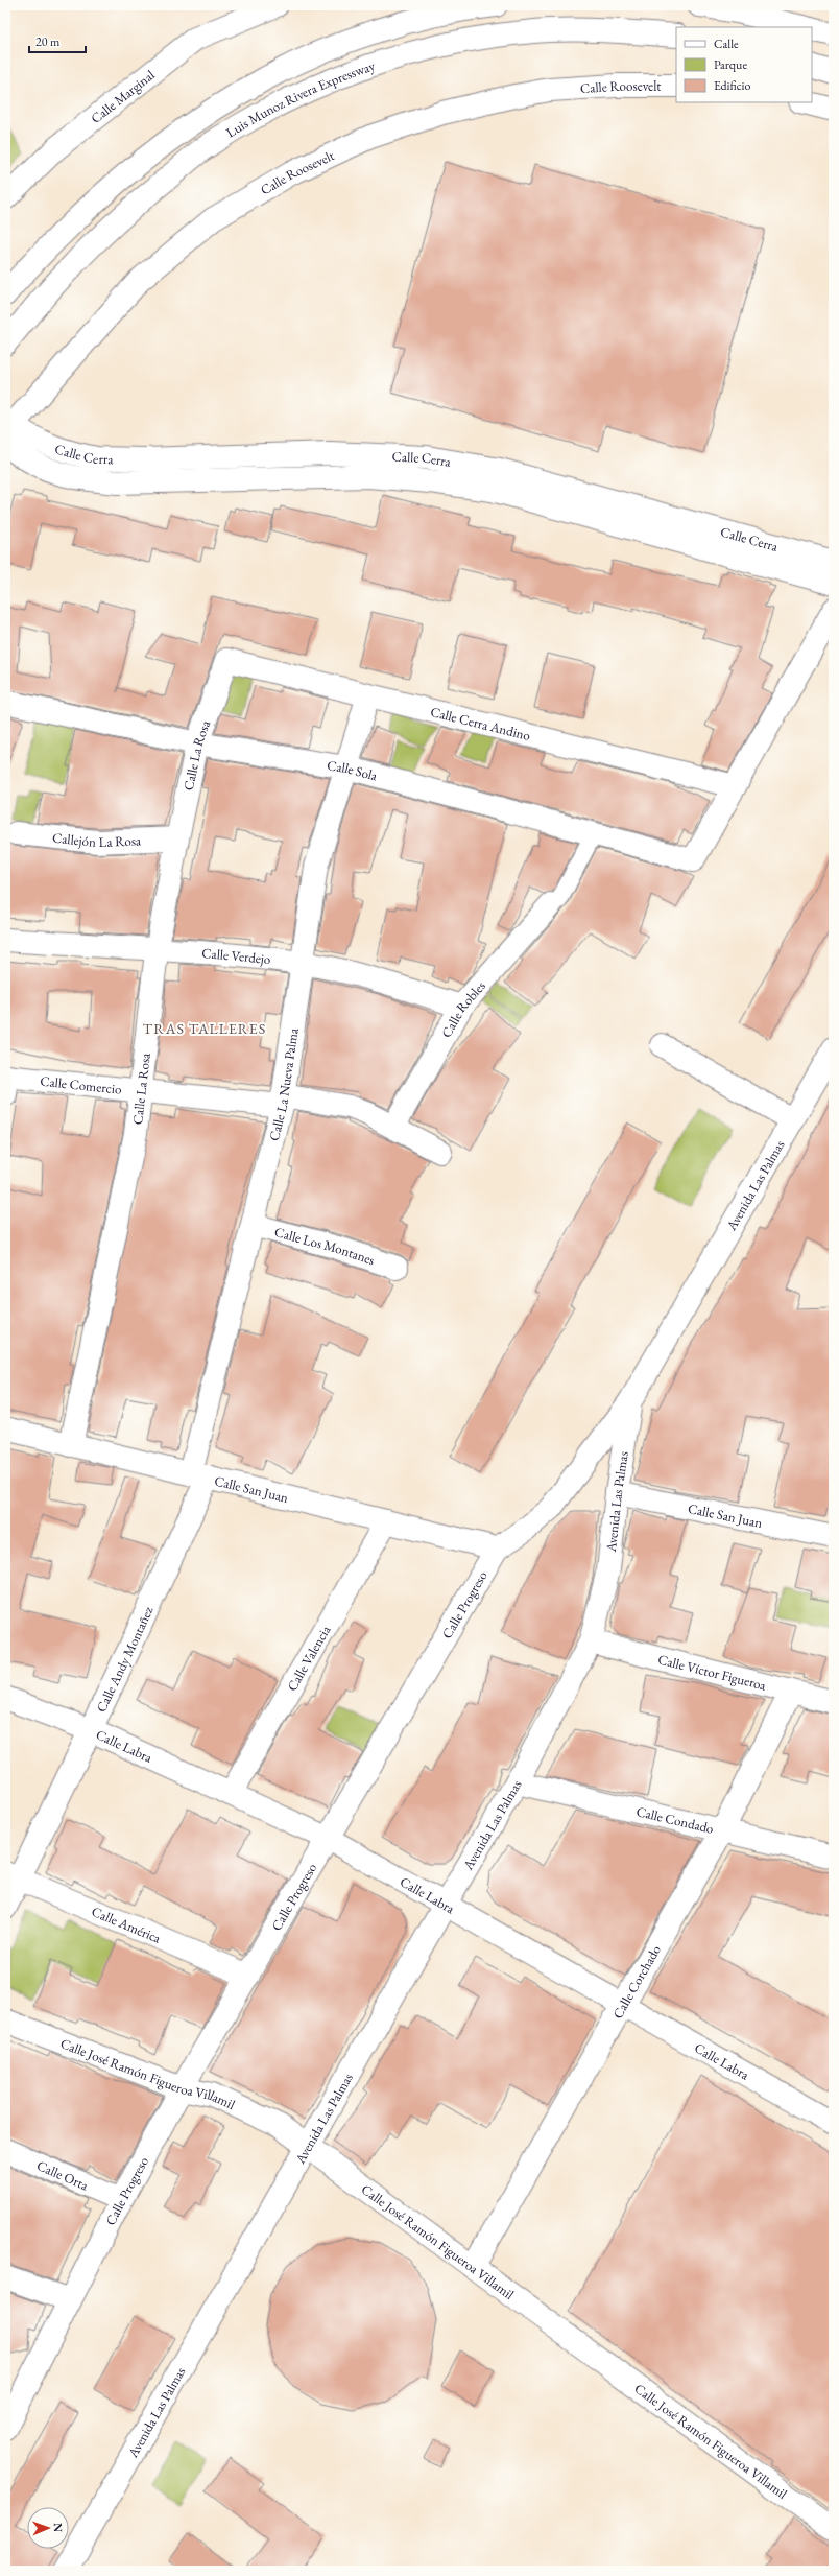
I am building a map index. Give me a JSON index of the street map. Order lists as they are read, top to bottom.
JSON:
{
  "streets": {
    "main road": [
      "Calle Roosevelt",
      "Calle Marginal",
      "Luis Munoz Rivera Expressway",
      "Calle Cerra",
      "Calle Cerra Andino",
      "Calle La Rosa",
      "Calle Sola",
      "Callejón La Rosa",
      "Calle Verdejo",
      "Calle Robles",
      "Calle Comercio",
      "Calle La Nueva Palma",
      "Avenida Las Palmas",
      "Calle Los Montanes",
      "Calle San Juan",
      "Calle Progreso",
      "Calle Valencia",
      "Calle Andy Montañez",
      "Calle Víctor Figueroa",
      "Calle Labra",
      "Calle Condado",
      "Calle América",
      "Calle Corchado",
      "Calle José Ramón Figueroa Villamil",
      "Calle Orta"
    ]
  },
  "crossings": [
    ["Calle Roosevelt", "Calle Cerra"],
    ["Calle Cerra Andino", "Calle La Rosa"],
    ["Calle Cerra Andino", "Calle Sola"],
    ["Calle Cerra Andino", "Calle La Nueva Palma"],
    ["Calle La Rosa", "Calle Sola"],
    ["Calle La Rosa", "Callejón La Rosa"],
    ["Calle La Rosa", "Calle Verdejo"],
    ["Calle La Rosa", "Calle Comercio"],
    ["Calle La Rosa", "Calle San Juan"],
    ["Calle Sola", "Calle La Nueva Palma"],
    ["Calle Verdejo", "Calle Robles"],
    ["Calle Verdejo", "Calle La Nueva Palma"],
    ["Calle Robles", "Calle Comercio"],
    ["Calle Comercio", "Calle La Nueva Palma"],
    ["Calle La Nueva Palma", "Calle Los Montanes"],
    ["Calle La Nueva Palma", "Calle San Juan"],
    ["Calle La Nueva Palma", "Calle Andy Montañez"],
    ["Avenida Las Palmas", "Calle San Juan"],
    ["Avenida Las Palmas", "Calle Progreso"],
    ["Avenida Las Palmas", "Calle Víctor Figueroa"],
    ["Avenida Las Palmas", "Calle Labra"],
    ["Avenida Las Palmas", "Calle Condado"],
    ["Avenida Las Palmas", "Calle José Ramón Figueroa Villamil"],
    ["Calle San Juan", "Calle Progreso"],
    ["Calle San Juan", "Calle Valencia"],
    ["Calle San Juan", "Calle Andy Montañez"],
    ["Calle Progreso", "Calle Labra"],
    ["Calle Progreso", "Calle América"],
    ["Calle Progreso", "Calle José Ramón Figueroa Villamil"],
    ["Calle Progreso", "Calle Orta"],
    ["Calle Valencia", "Calle Labra"],
    ["Calle Andy Montañez", "Calle Labra"],
    ["Calle Andy Montañez", "Calle América"],
    ["Calle Víctor Figueroa", "Calle Corchado"],
    ["Calle Labra", "Calle Corchado"],
    ["Calle Condado", "Calle Corchado"],
    ["Calle Corchado", "Calle José Ramón Figueroa Villamil"]
  ],
  "districts": ["TRAS TALLERES"],
  "legend": ["Calle", "Parque", "Edificio"],
  "scale_bar": "20 m",
  "north": "right"
}
